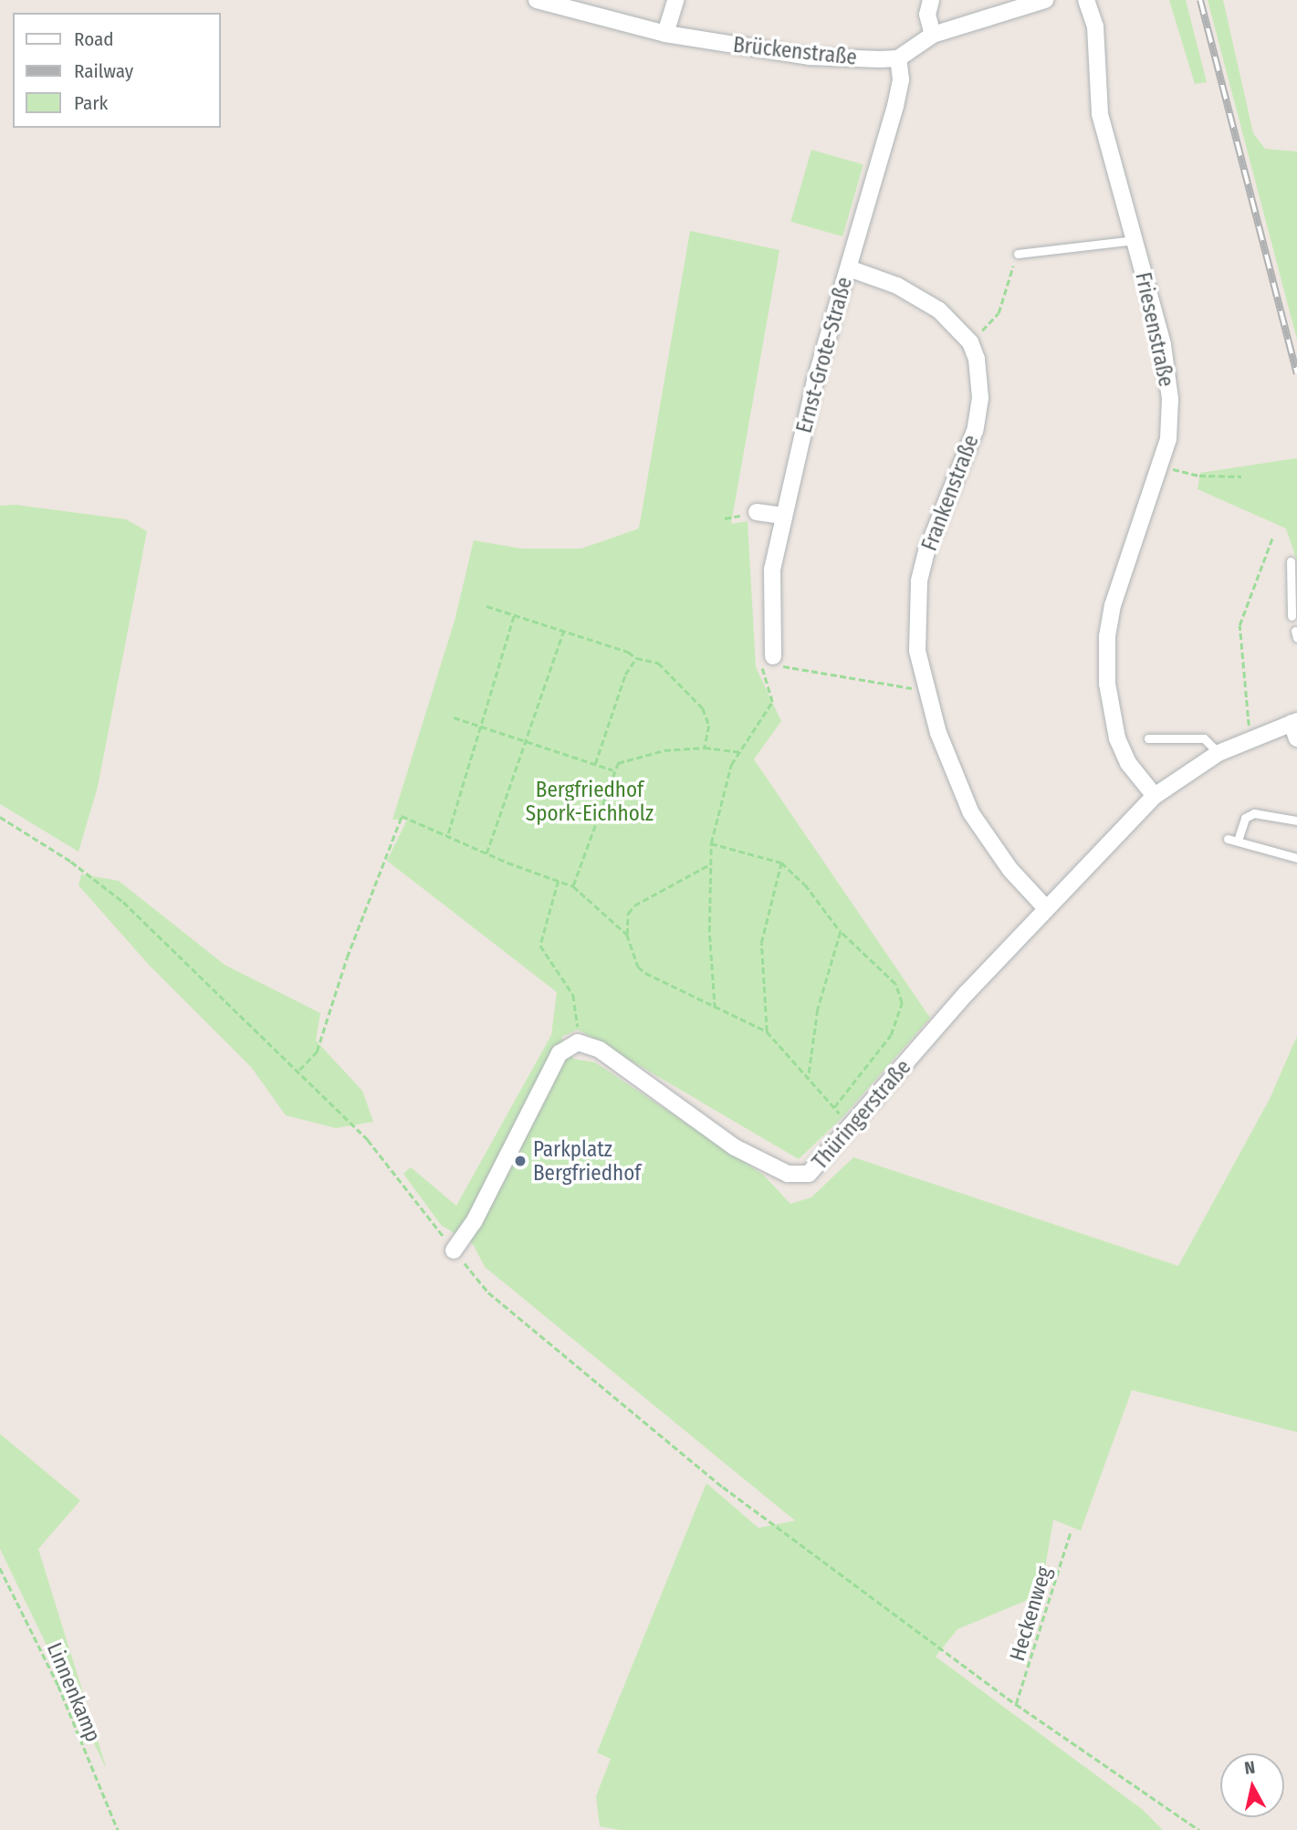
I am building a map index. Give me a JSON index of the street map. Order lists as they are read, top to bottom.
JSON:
{
  "streets": {
    "street": [
      "Brückenstraße",
      "Friesenstraße",
      "Ernst-Grote-Straße",
      "Frankenstraße",
      "Thüringerstraße"
    ],
    "path": ["Heckenweg", "Linnenkamp"]
  },
  "crossings": [
    ["Brückenstraße", "Ernst-Grote-Straße"],
    ["Friesenstraße", "Thüringerstraße"],
    ["Ernst-Grote-Straße", "Frankenstraße"],
    ["Frankenstraße", "Thüringerstraße"]
  ],
  "parks": ["Bergfriedhof Spork-Eichholz"],
  "places": ["Parkplatz Bergfriedhof"],
  "legend": ["Road", "Railway", "Park"],
  "north": "top"
}
